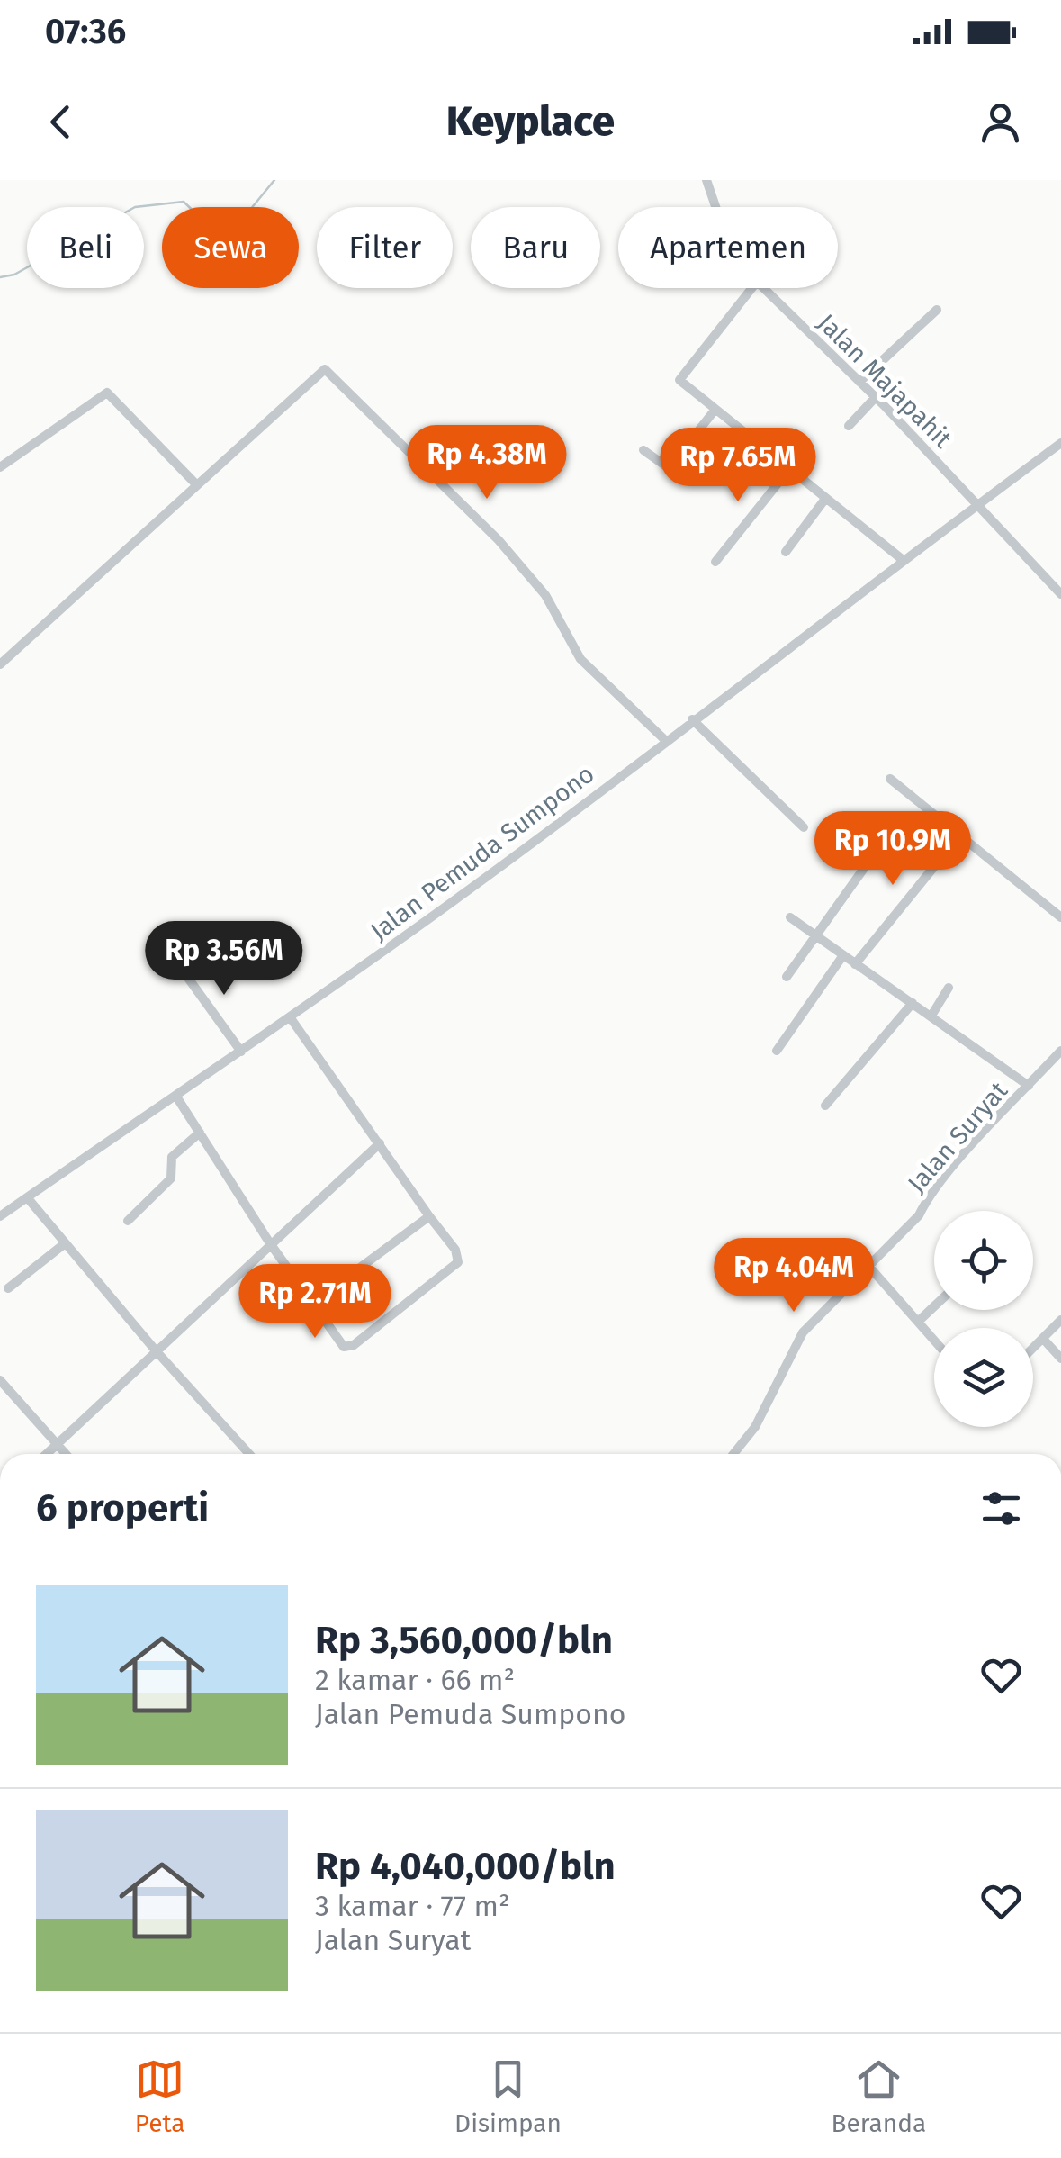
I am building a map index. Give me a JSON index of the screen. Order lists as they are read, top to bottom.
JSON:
{
  "streets": {
    "street": ["Jalan Majapahit", "Jalan Pemuda Sumpono", "Jalan Suryat"]
  },
  "crossings": [
    ["Jalan Majapahit", "Jalan Pemuda Sumpono"]
  ],
  "page": {
    "status": "07:36",
    "header": "Keyplace",
    "chip": [
      "Beli",
      "Sewa",
      "Filter",
      "Baru",
      "Apartemen"
    ],
    "price": [
      "Rp 4.38M",
      "Rp 7.65M",
      "Rp 10.9M",
      "Rp 3.56M",
      "Rp 4.04M",
      "Rp 2.71M"
    ],
    "heading": "6 properti",
    "list": [
      {
        "name": "Rp 3,560,000/bln",
        "note": "2 kamar · 66 m² · Jalan Pemuda Sumpono"
      },
      {
        "name": "Rp 4,040,000/bln",
        "note": "3 kamar · 77 m² · Jalan Suryat"
      }
    ],
    "tabs": ["Peta", "Disimpan", "Beranda"]
  }
}
